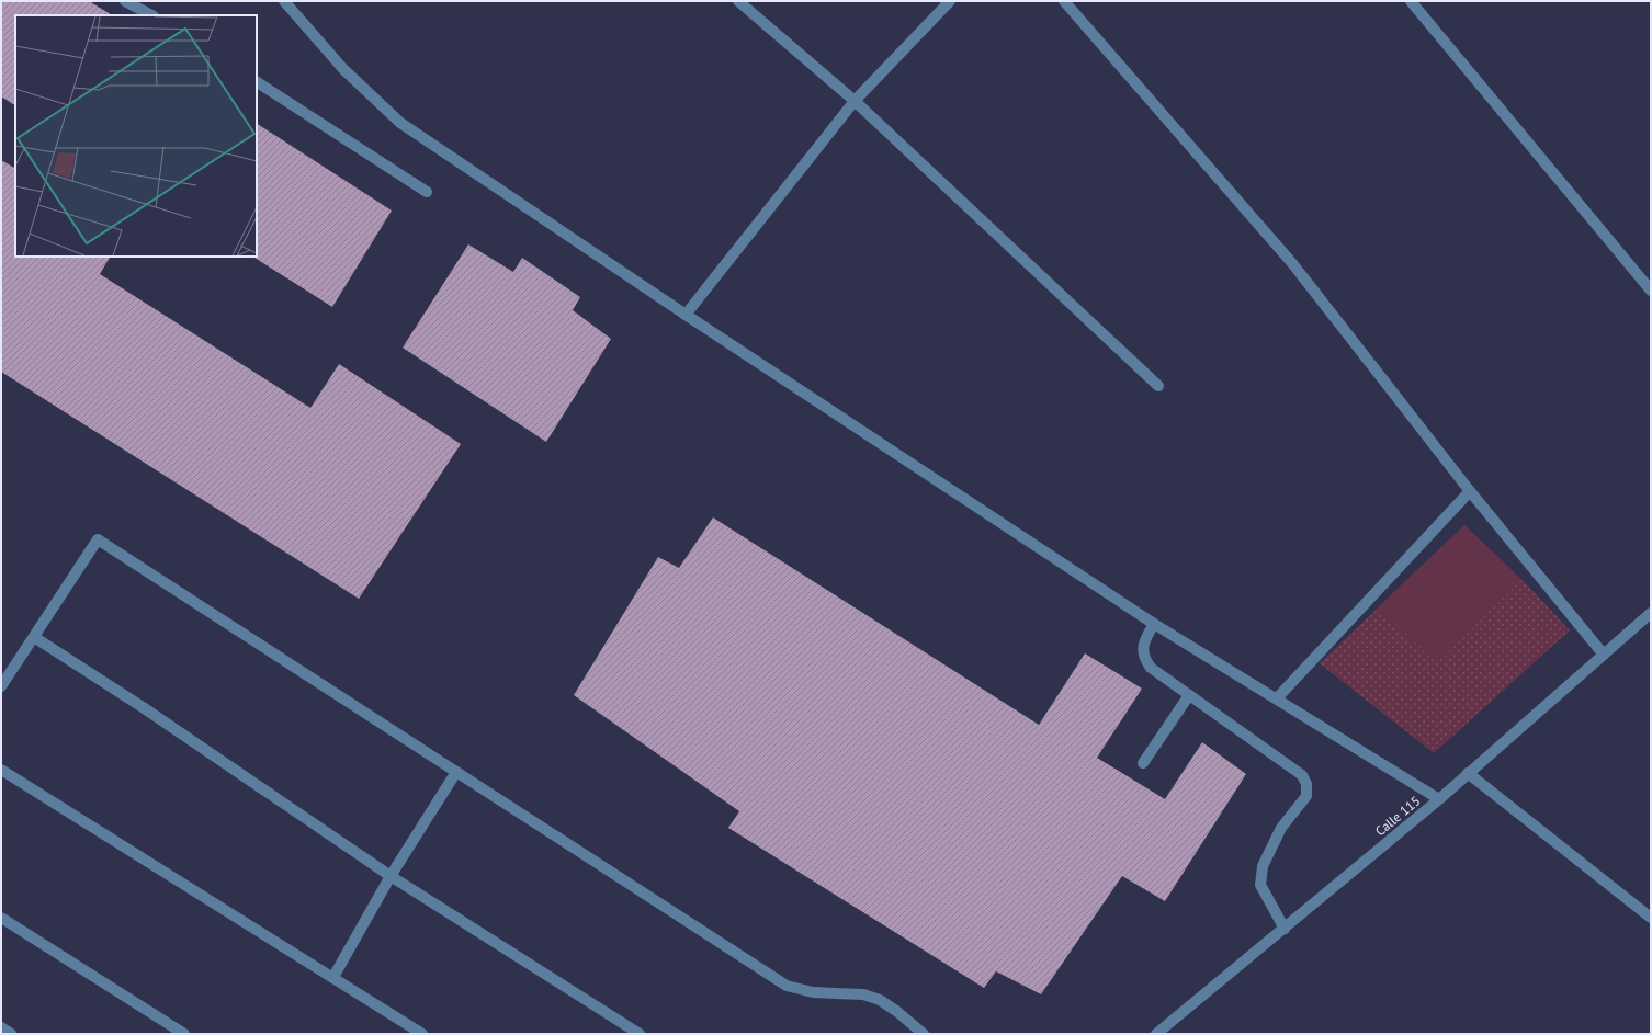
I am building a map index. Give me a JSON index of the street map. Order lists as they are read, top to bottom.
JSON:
{
  "streets": {
    "street": ["Calle 115"]
  }
}
